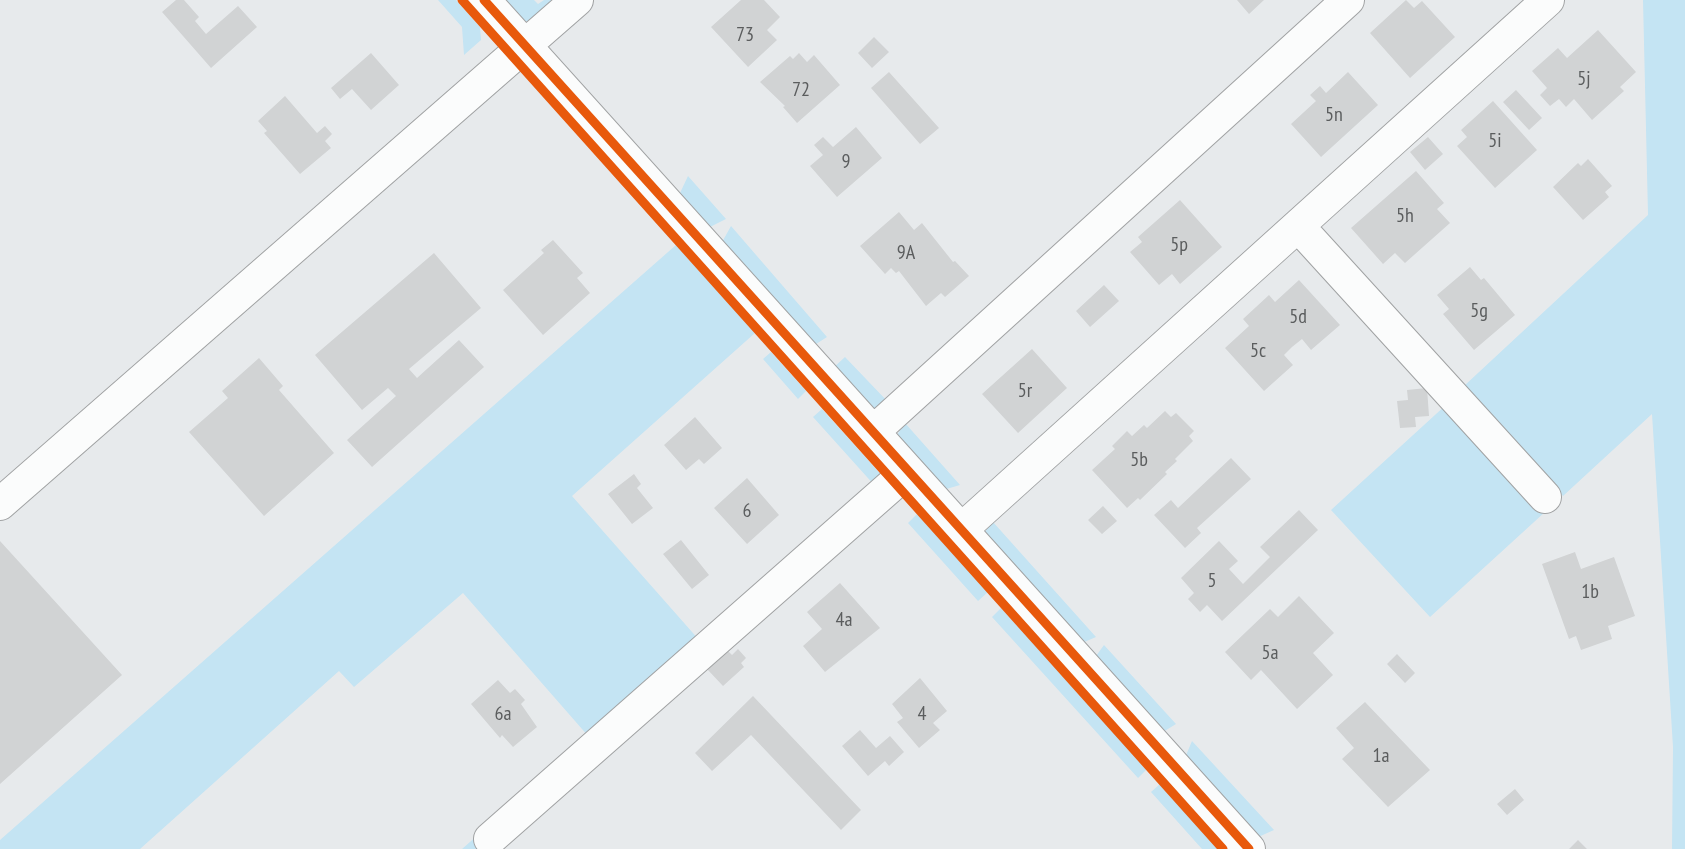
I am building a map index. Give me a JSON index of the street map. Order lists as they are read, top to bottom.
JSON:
{
  "house_numbers": [
    "73",
    "5j",
    "72",
    "5n",
    "5i",
    "9",
    "5h",
    "5p",
    "9A",
    "5g",
    "5d",
    "5c",
    "5r",
    "5b",
    "6",
    "5",
    "1b",
    "4a",
    "5a",
    "6a",
    "4",
    "1a"
  ]
}
